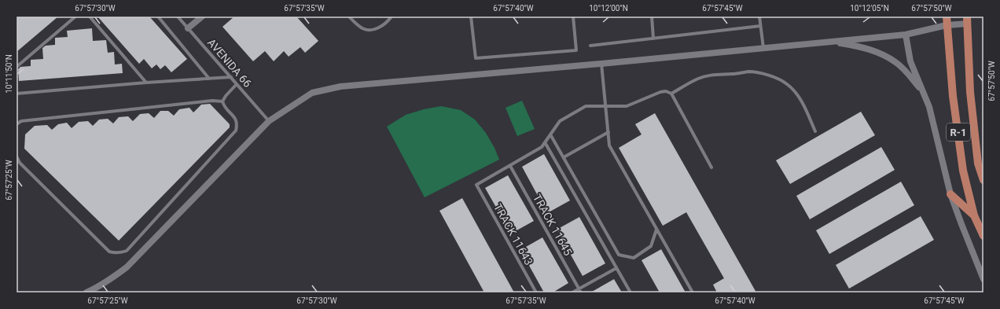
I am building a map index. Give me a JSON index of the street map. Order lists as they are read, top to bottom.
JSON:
{
  "streets": {
    "main road": ["R-1"],
    "lane": ["AVENIDA 66", "TRACK 11645", "TRACK 11643"]
  },
  "crossings": [
    ["TRACK 11645", "TRACK 11643"]
  ],
  "coordinates": [
    "67°57'30\"W",
    "67°57'35\"W",
    "67°57'40\"W",
    "10°12'00\"N",
    "67°57'45\"W",
    "10°12'05\"N",
    "67°57'50\"W",
    "10°11'50\"N",
    "67°57'25\"W"
  ]
}
